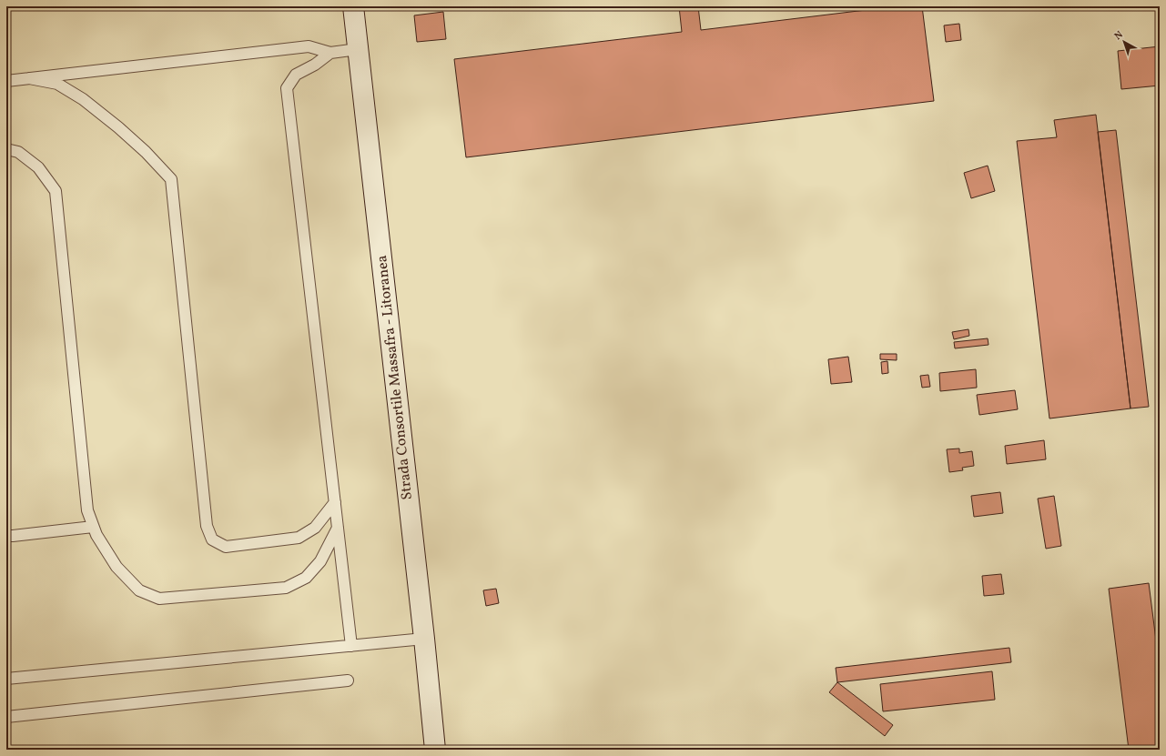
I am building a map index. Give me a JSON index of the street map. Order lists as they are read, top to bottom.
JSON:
{
  "streets": {
    "street": ["Strada Consortile Massafra - Litoranea"]
  },
  "north": "top left"
}
